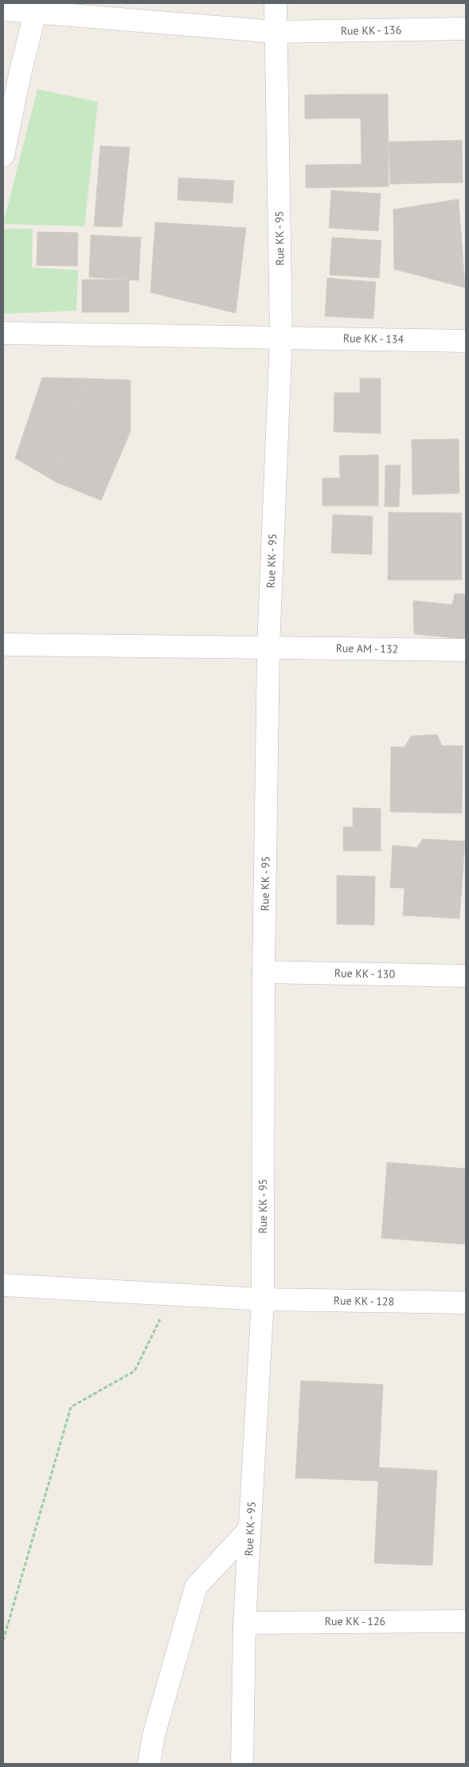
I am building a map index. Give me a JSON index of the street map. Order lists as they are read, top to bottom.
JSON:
{
  "streets": {
    "street": [
      "Rue KK - 136",
      "Rue KK - 95",
      "Rue KK - 134",
      "Rue AM - 132",
      "Rue KK - 130",
      "Rue KK - 128",
      "Rue KK - 126"
    ]
  },
  "crossings": [
    ["Rue KK - 136", "Rue KK - 95"],
    ["Rue KK - 95", "Rue KK - 134"],
    ["Rue KK - 95", "Rue AM - 132"],
    ["Rue KK - 95", "Rue KK - 130"],
    ["Rue KK - 95", "Rue KK - 128"],
    ["Rue KK - 95", "Rue KK - 126"]
  ]
}
